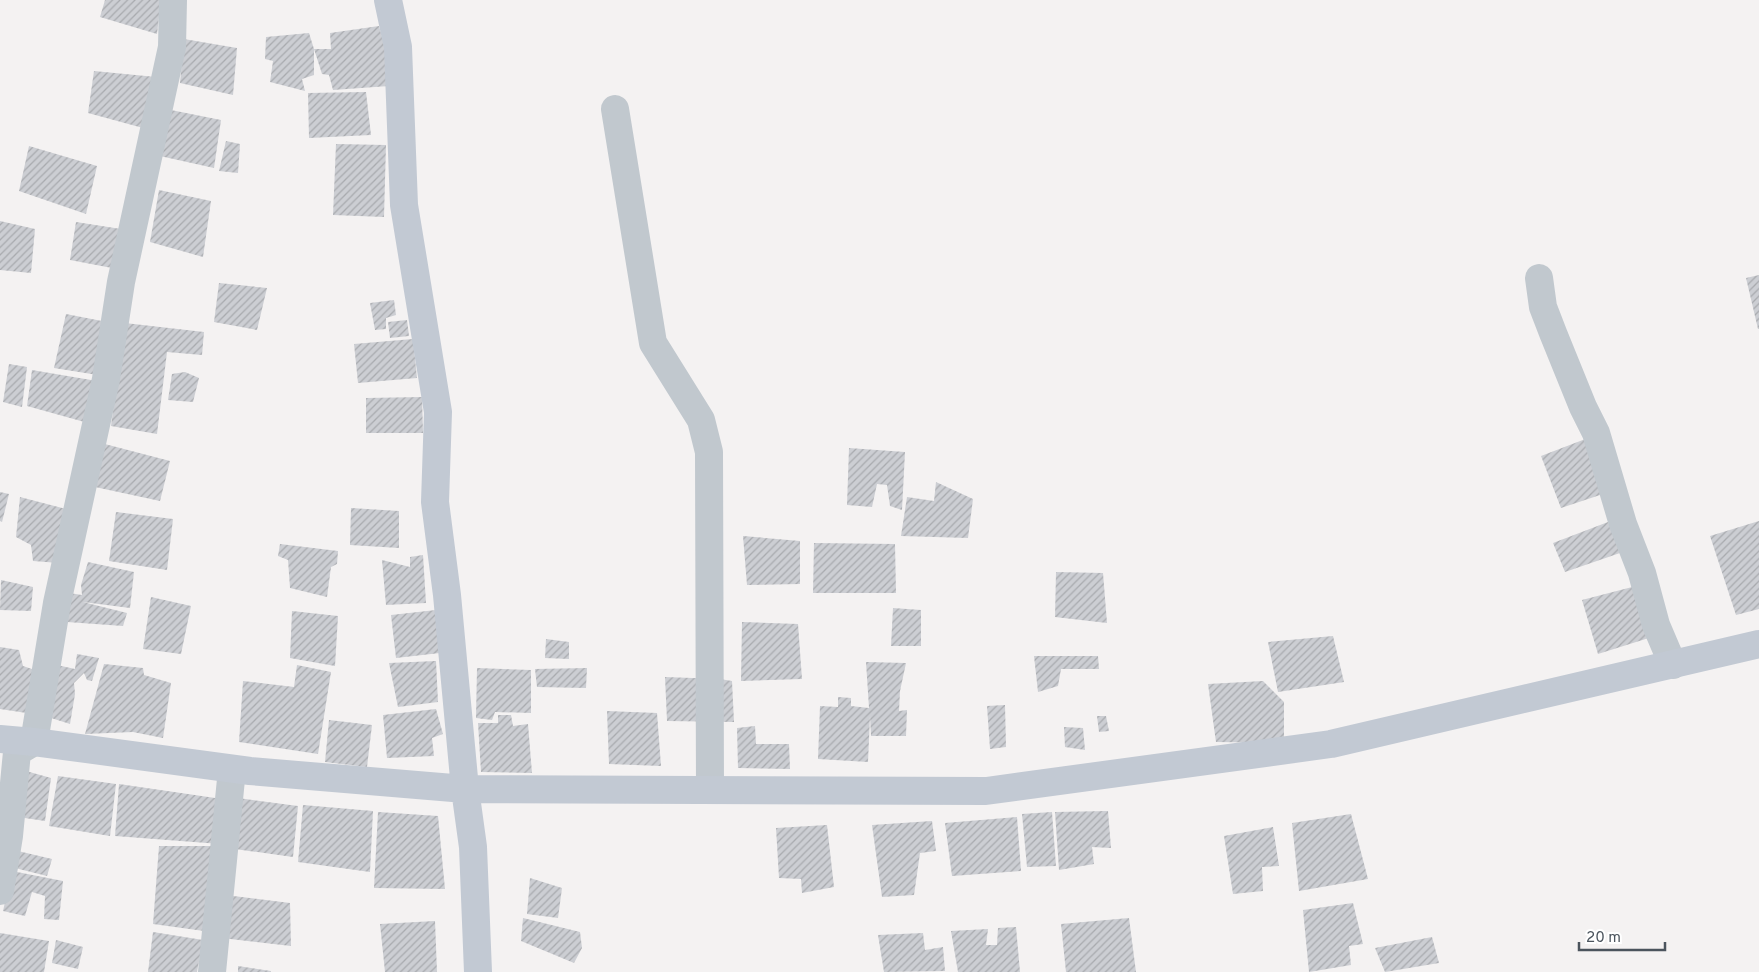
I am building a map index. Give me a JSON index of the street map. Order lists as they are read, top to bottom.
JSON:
{
  "scale_bar": "20 m"
}
